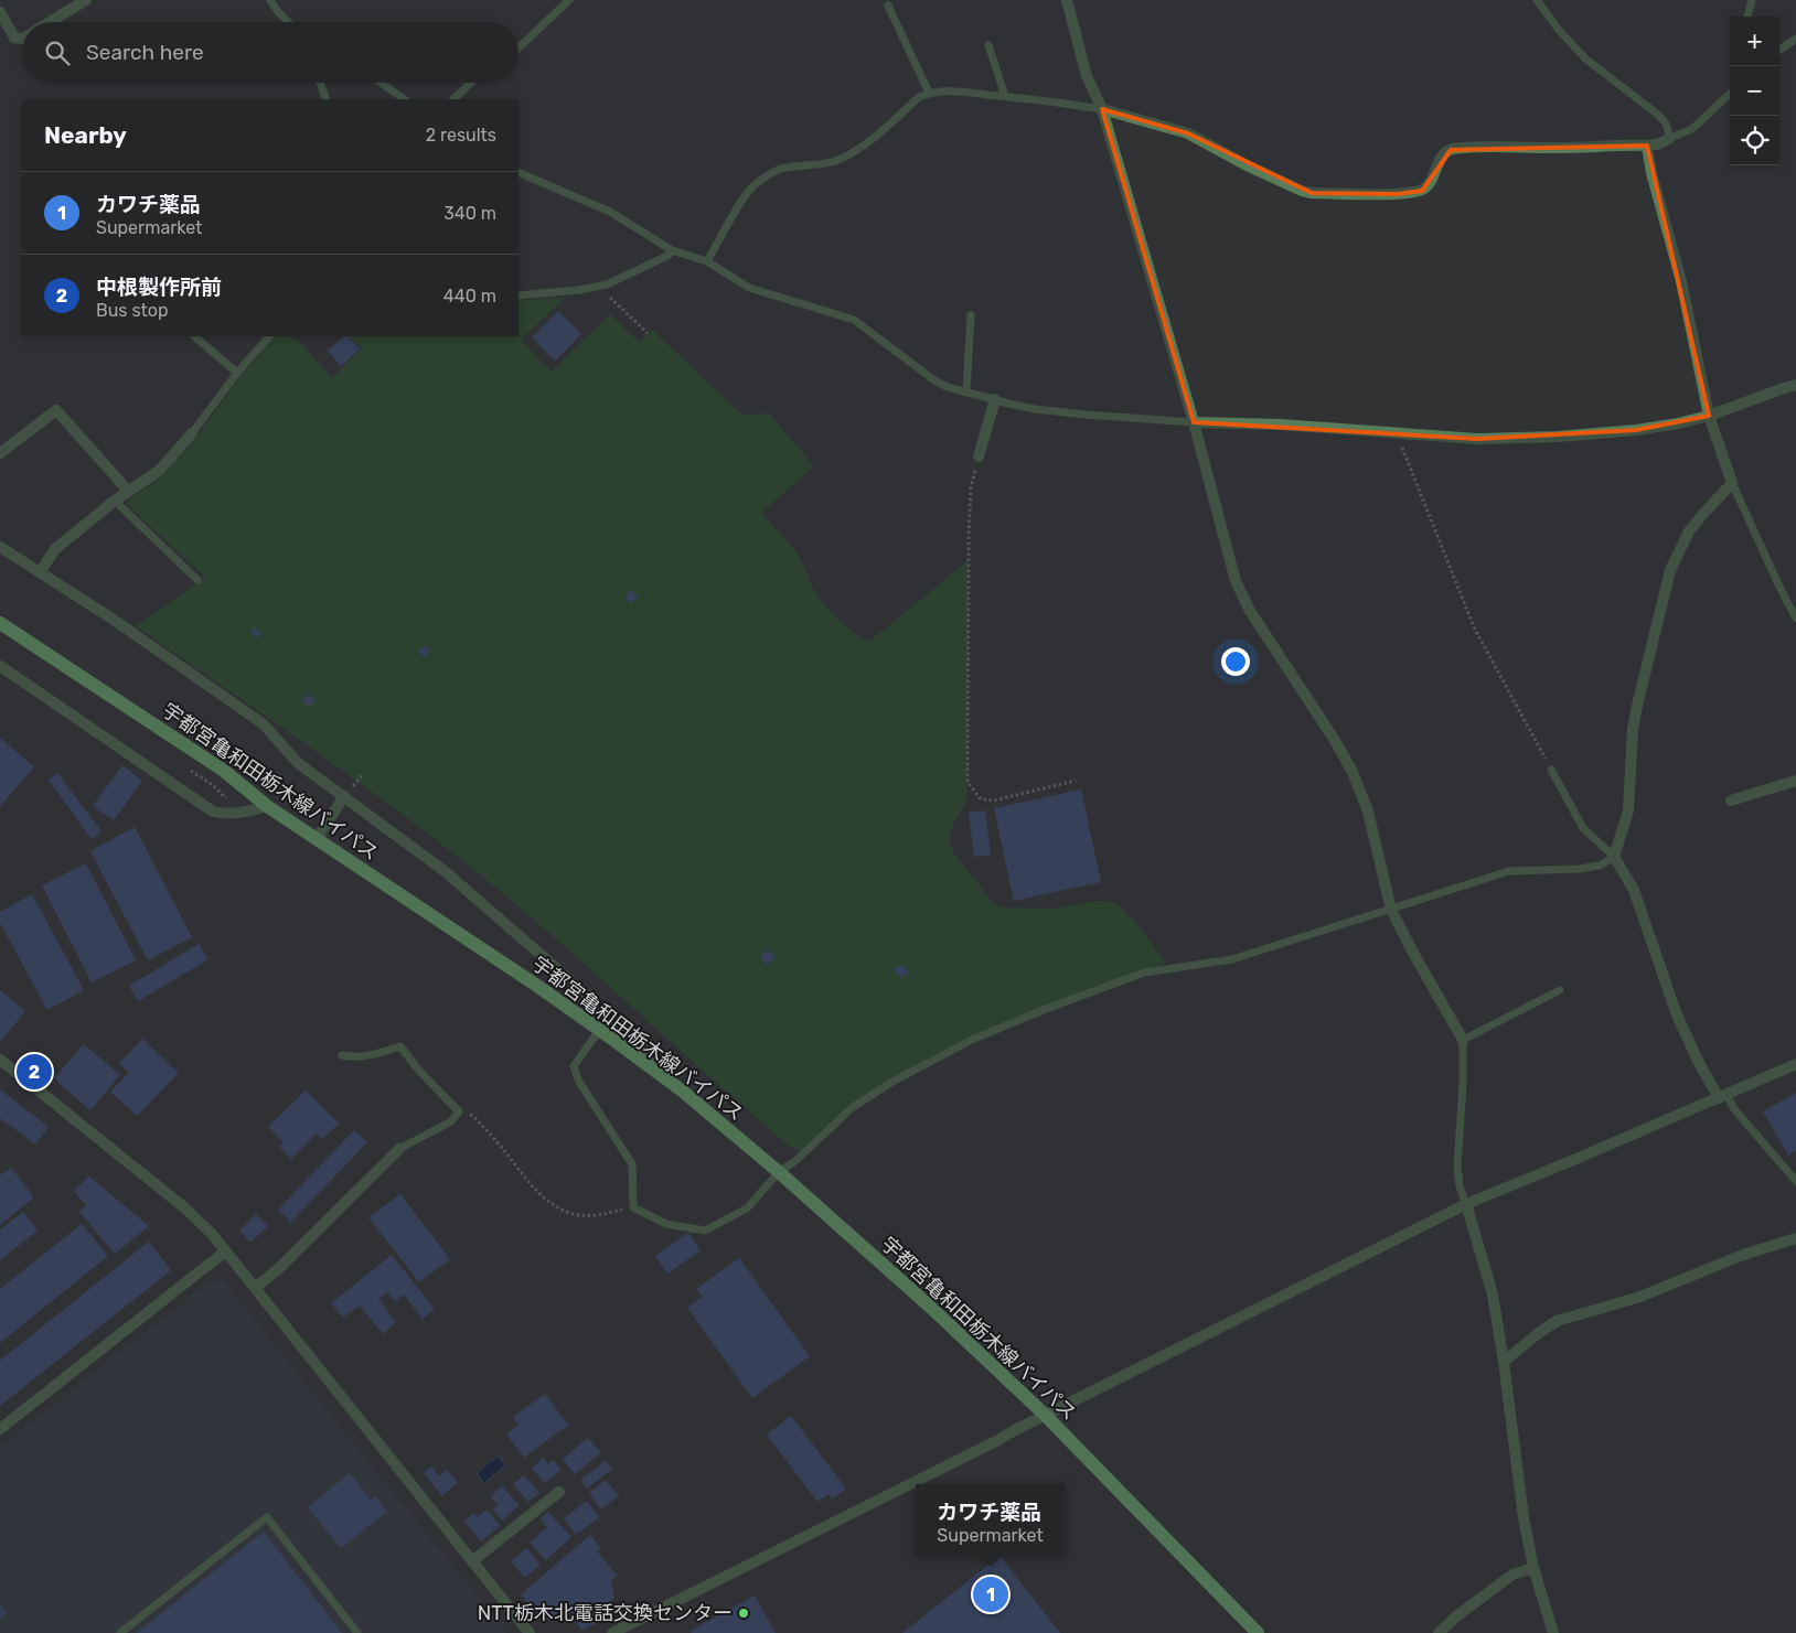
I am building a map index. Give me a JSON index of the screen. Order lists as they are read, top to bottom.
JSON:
{
  "streets": {
    "main road": ["宇都宮亀和田栃木線バイパス"]
  },
  "places": ["NTT栃木北電話交換センター"],
  "page": {
    "map_buttons": ["+", "−"],
    "search": "Search here",
    "heading": ["Nearby", "2 results"],
    "list": [
      {
        "mark": "1",
        "name": "カワチ薬品",
        "note": "Supermarket",
        "value": "340 m"
      },
      {
        "mark": "2",
        "name": "中根製作所前",
        "note": "Bus stop",
        "value": "440 m"
      }
    ],
    "pins": ["2", "1"],
    "popup": ["カワチ薬品", "Supermarket"]
  }
}
